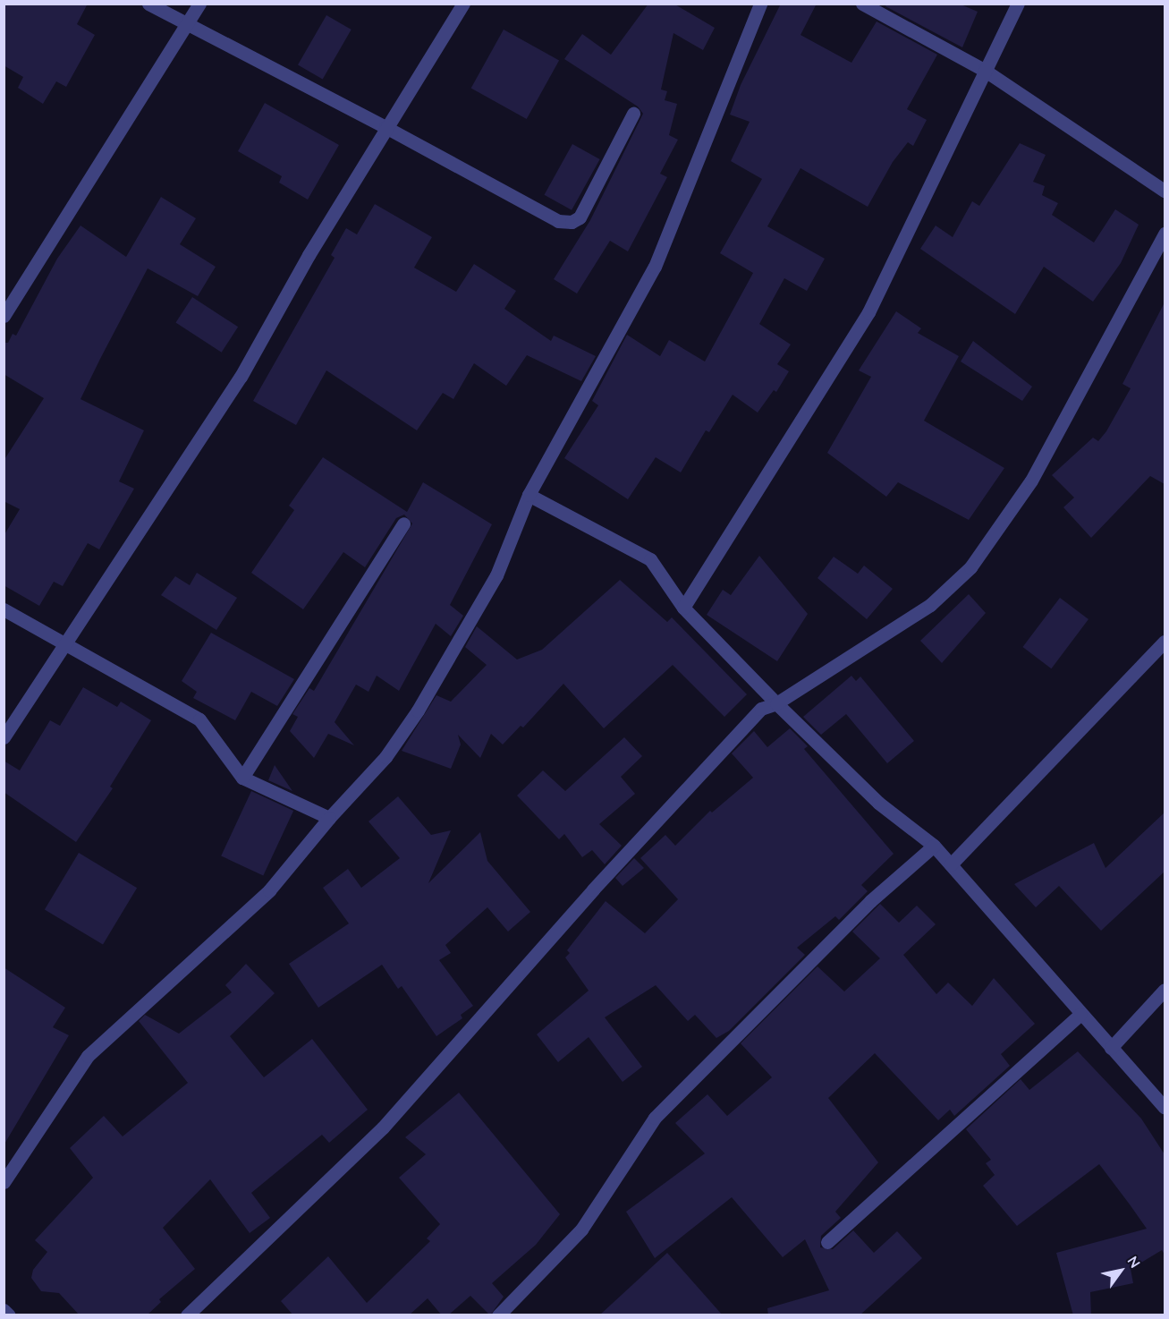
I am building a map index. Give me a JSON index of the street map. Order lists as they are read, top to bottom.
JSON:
{
  "north": "top right"
}
